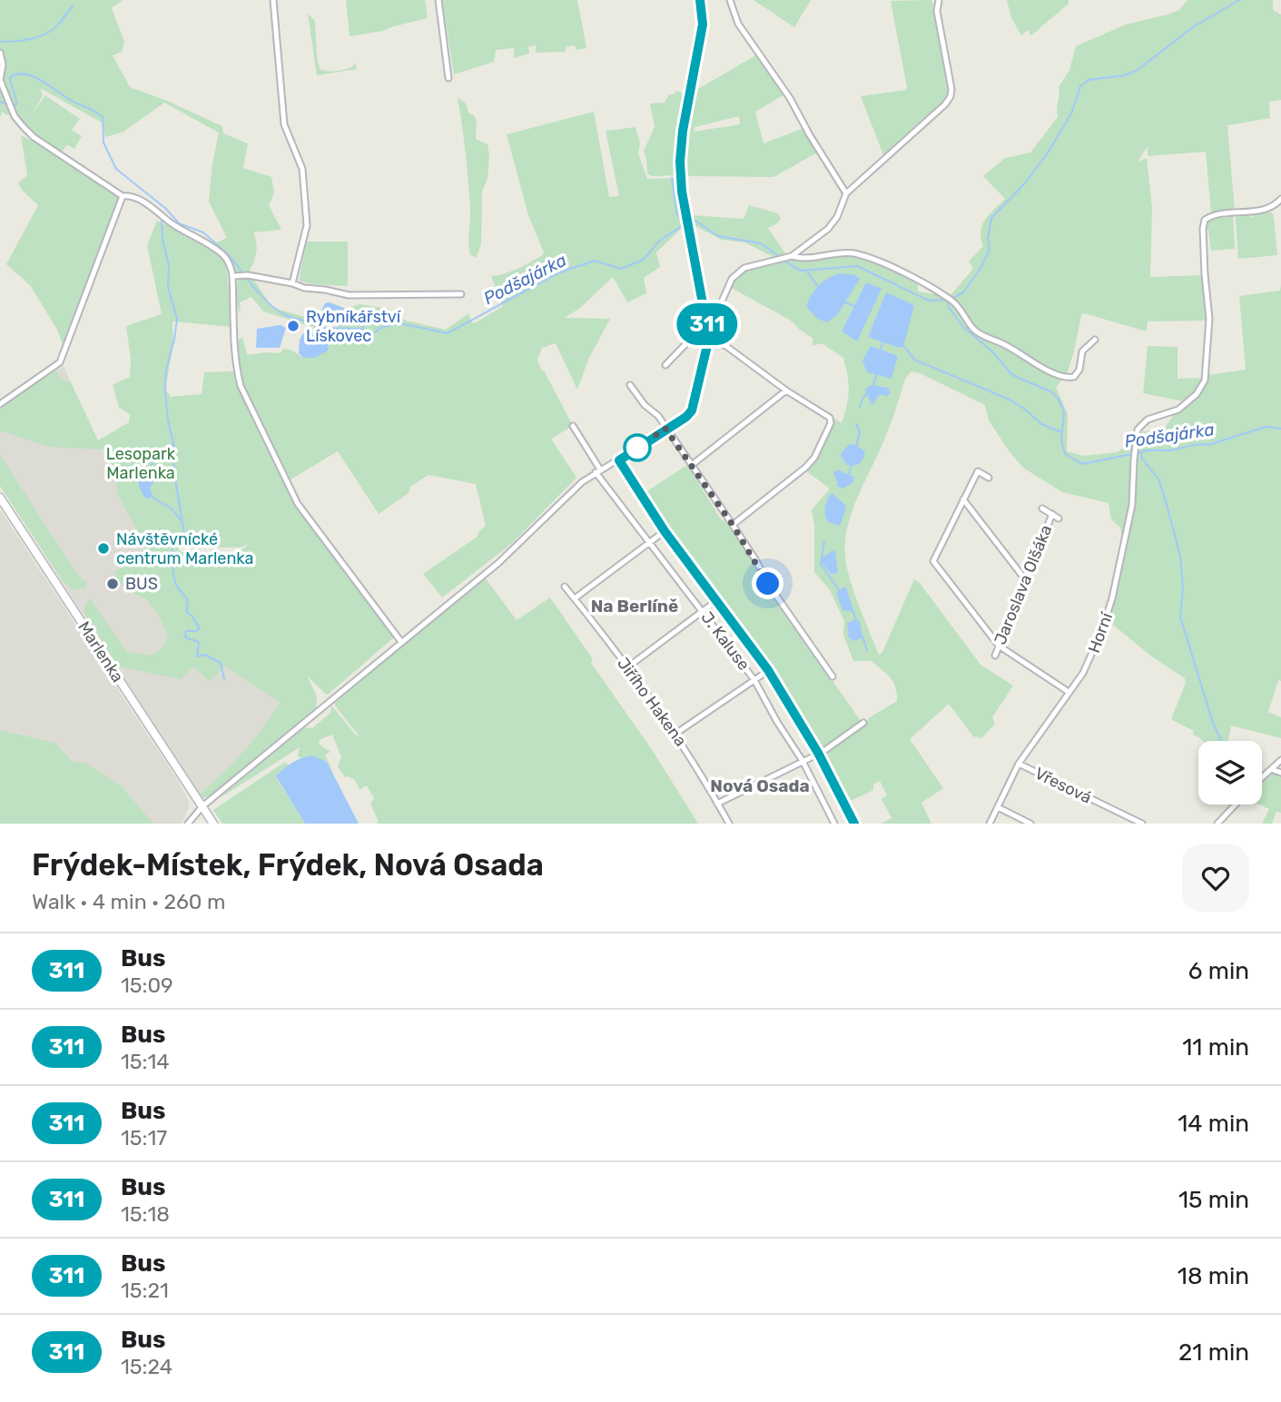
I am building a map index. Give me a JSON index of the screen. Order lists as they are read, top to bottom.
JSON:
{
  "streets": {
    "main road": ["Marlenka"],
    "street": [
      "Jaroslava Olšáka",
      "Horní",
      "J. Kaluse",
      "Jiřího Hakena",
      "Vřesová"
    ]
  },
  "crossings": [
    ["Horní", "Vřesová"]
  ],
  "districts": ["Na Berlíně", "Nová Osada"],
  "water": ["Podšajárka"],
  "parks": ["Lesopark Marlenka"],
  "places": ["Rybníkářství Lískovec", "Návštěvnícké centrum Marlenka", "BUS"],
  "lines": ["bus line 311"],
  "page": {
    "on_map": "311",
    "heading": ["Frýdek-Místek, Frýdek, Nová Osada", "Walk · 4 min · 260 m"],
    "list": [
      {
        "mark": "311",
        "name": "Bus",
        "note": "15:09",
        "value": "6 min"
      },
      {
        "mark": "311",
        "name": "Bus",
        "note": "15:14",
        "value": "11 min"
      },
      {
        "mark": "311",
        "name": "Bus",
        "note": "15:17",
        "value": "14 min"
      },
      {
        "mark": "311",
        "name": "Bus",
        "note": "15:18",
        "value": "15 min"
      },
      {
        "mark": "311",
        "name": "Bus",
        "note": "15:21",
        "value": "18 min"
      },
      {
        "mark": "311",
        "name": "Bus",
        "note": "15:24",
        "value": "21 min"
      }
    ]
  }
}
